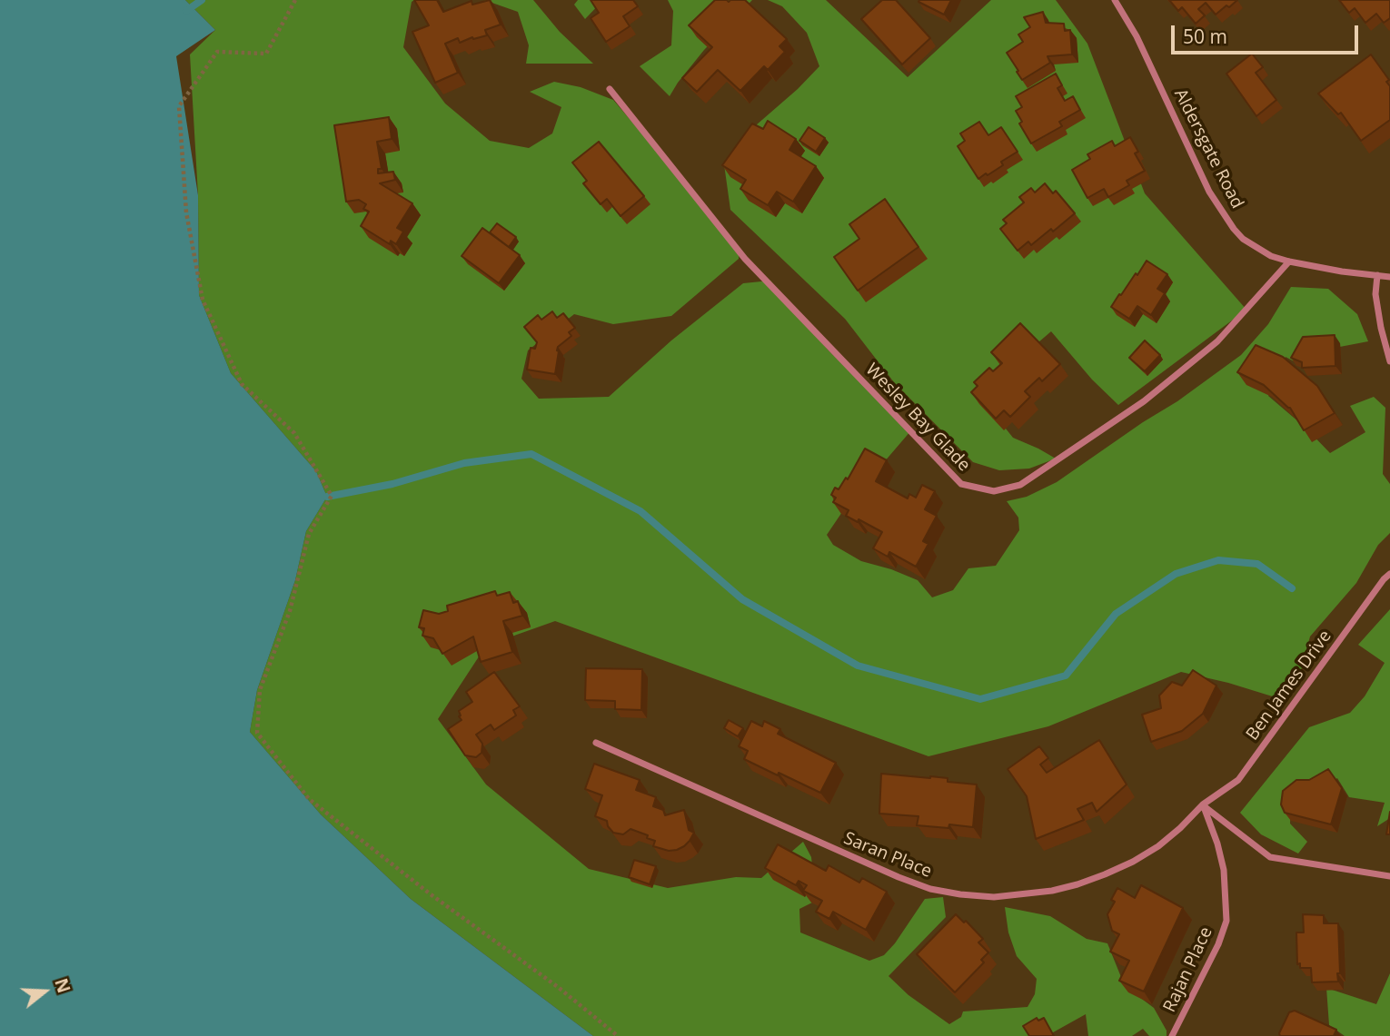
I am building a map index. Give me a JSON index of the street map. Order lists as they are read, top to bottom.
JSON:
{
  "streets": {
    "street": [
      "Aldersgate Road",
      "Wesley Bay Glade",
      "Ben James Drive",
      "Saran Place",
      "Rajan Place"
    ]
  },
  "crossings": [
    ["Aldersgate Road", "Wesley Bay Glade"],
    ["Ben James Drive", "Saran Place"],
    ["Ben James Drive", "Rajan Place"],
    ["Saran Place", "Rajan Place"]
  ],
  "scale_bar": "50 m",
  "north": "right"
}
